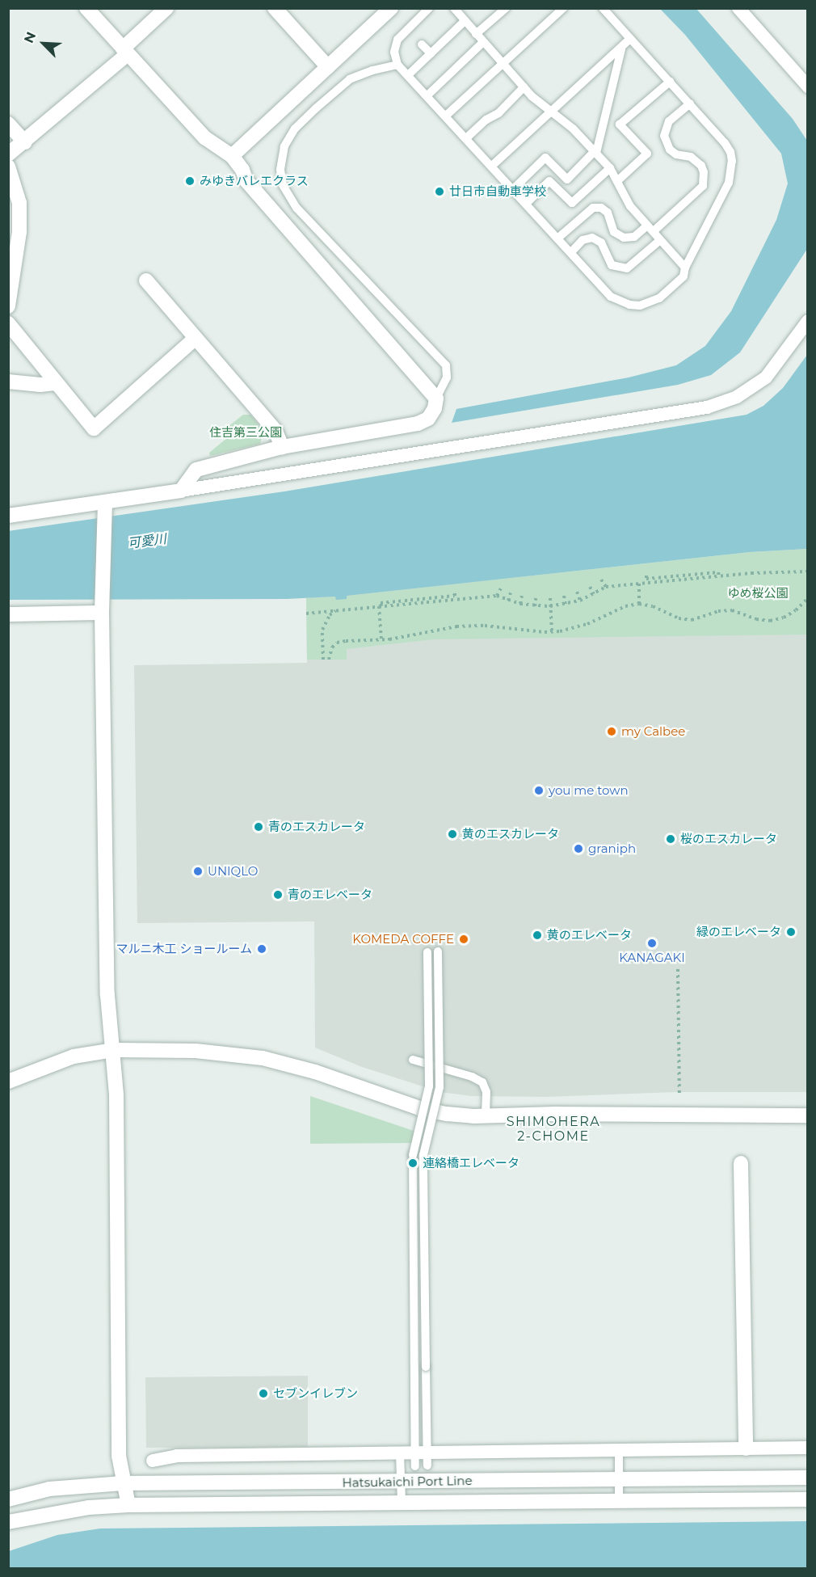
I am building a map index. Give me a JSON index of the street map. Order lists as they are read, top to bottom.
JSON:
{
  "streets": {
    "street": ["Hatsukaichi Port Line"]
  },
  "districts": ["SHIMOHERA 2-CHOME"],
  "water": ["可愛川"],
  "parks": ["住吉第三公園", "ゆめ桜公園"],
  "places": [
    "みゆきバレエクラス",
    "廿日市自動車学校",
    "my Calbee",
    "you me town",
    "青のエスカレータ",
    "黄のエスカレータ",
    "桜のエスカレータ",
    "graniph",
    "UNIQLO",
    "青のエレベータ",
    "緑のエレベータ",
    "黄のエレベータ",
    "KOMEDA COFFE",
    "KANAGAKI",
    "マルニ木工 ショールーム",
    "連絡橋エレベータ",
    "セブンイレブン"
  ],
  "north": "top left"
}
